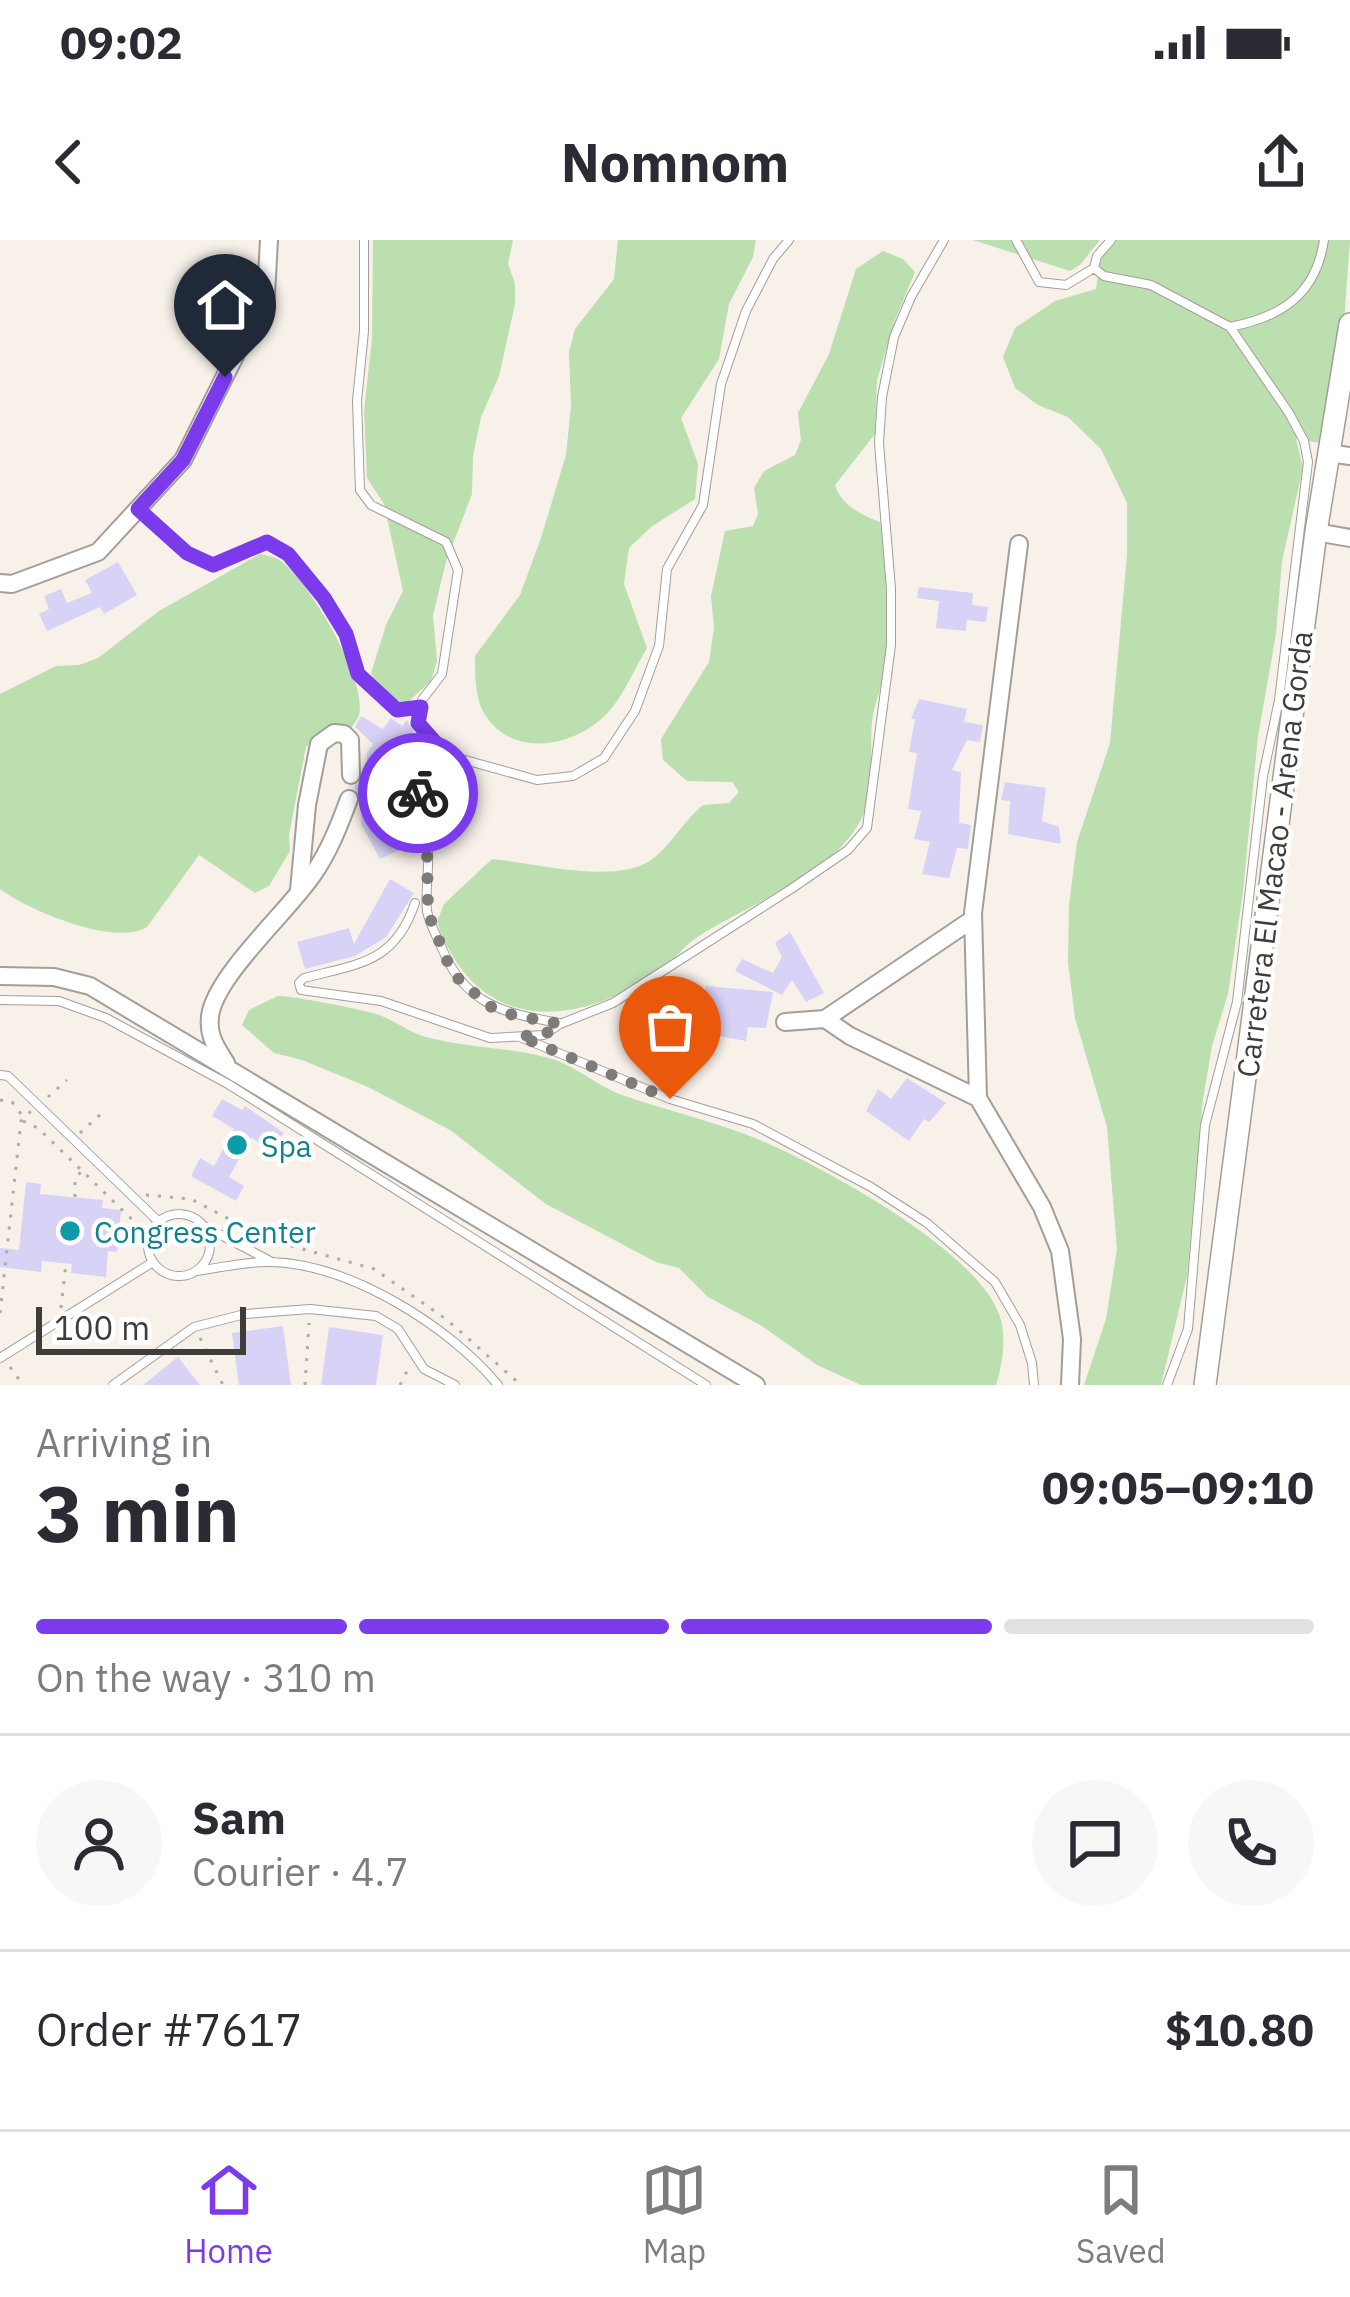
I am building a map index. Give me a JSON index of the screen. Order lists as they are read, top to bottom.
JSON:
{
  "streets": {
    "street": ["Carretera El Macao - Arena Gorda"]
  },
  "places": ["Spa", "Congress Center"],
  "scale_bar": "100 m",
  "page": {
    "status": "09:02",
    "header": "Nomnom",
    "scale": "100 m",
    "heading": ["3 min", "Arriving in", "09:05–09:10"],
    "panel": [
      "Sam",
      "Courier · 4.7",
      "Order #7617",
      "$10.80"
    ],
    "bar": "On the way · 310 m",
    "tabs": ["Home", "Map", "Saved"]
  }
}
